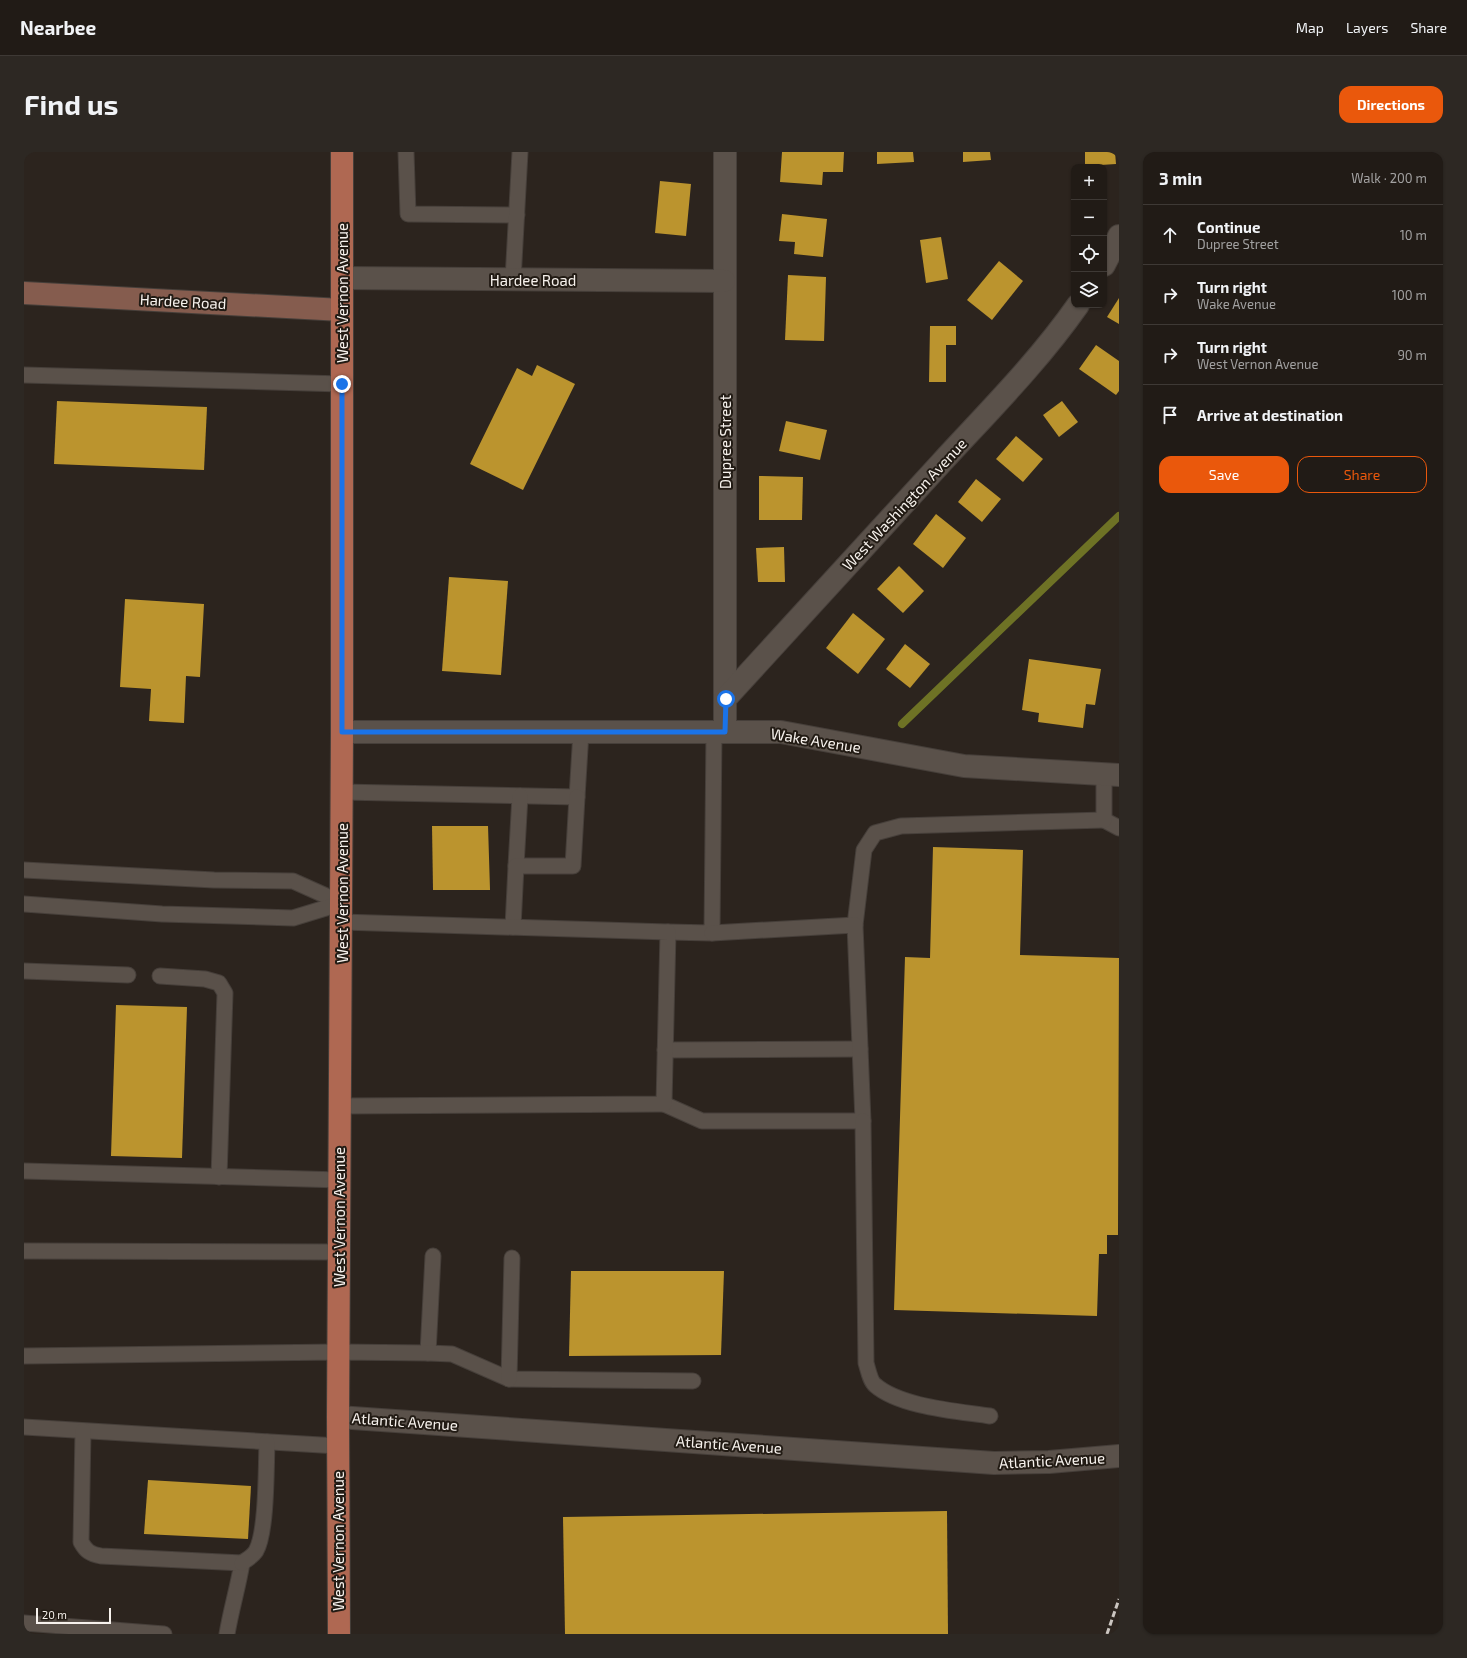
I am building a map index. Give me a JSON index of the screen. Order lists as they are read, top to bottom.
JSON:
{
  "streets": {
    "main road": ["West Vernon Avenue"],
    "street": [
      "Hardee Road",
      "Dupree Street",
      "West Washington Avenue",
      "Wake Avenue",
      "Atlantic Avenue"
    ]
  },
  "crossings": [
    ["Hardee Road", "West Vernon Avenue"],
    ["Hardee Road", "Dupree Street"],
    ["West Vernon Avenue", "Wake Avenue"],
    ["West Vernon Avenue", "Atlantic Avenue"],
    ["Dupree Street", "West Washington Avenue"],
    ["Dupree Street", "Wake Avenue"]
  ],
  "scale_bar": "20 m",
  "page": {
    "header": "Nearbee",
    "nav": ["Map", "Layers", "Share"],
    "buttons": [
      "Directions",
      ["Save", "Share"]
    ],
    "title": "Find us",
    "heading": ["3 min", "Walk · 200 m"],
    "map_buttons": ["+", "−"],
    "list": [
      ["Continue", "Dupree Street", "10 m"],
      ["Turn right", "Wake Avenue", "100 m"],
      ["Turn right", "West Vernon Avenue", "90 m"],
      "Arrive at destination"
    ],
    "scale": "20 m"
  }
}
